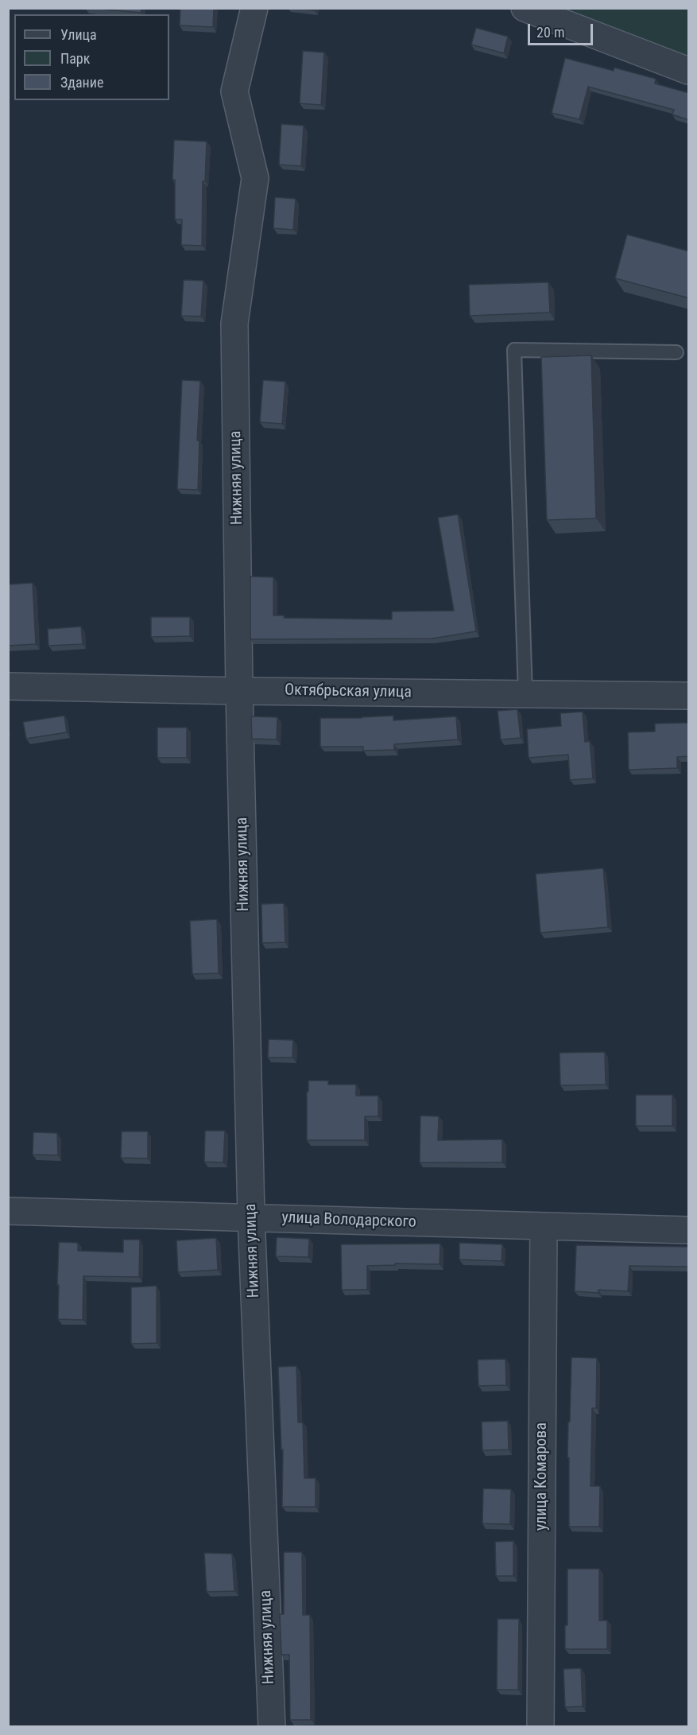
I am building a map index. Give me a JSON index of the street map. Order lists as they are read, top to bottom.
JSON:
{
  "streets": {
    "street": [
      "Нижняя улица",
      "Октябрьская улица",
      "улица Володарского",
      "улица Комарова"
    ]
  },
  "crossings": [
    ["Нижняя улица", "Октябрьская улица"],
    ["Нижняя улица", "улица Володарского"],
    ["улица Володарского", "улица Комарова"]
  ],
  "legend": ["Улица", "Парк", "Здание"],
  "scale_bar": "20 m"
}
